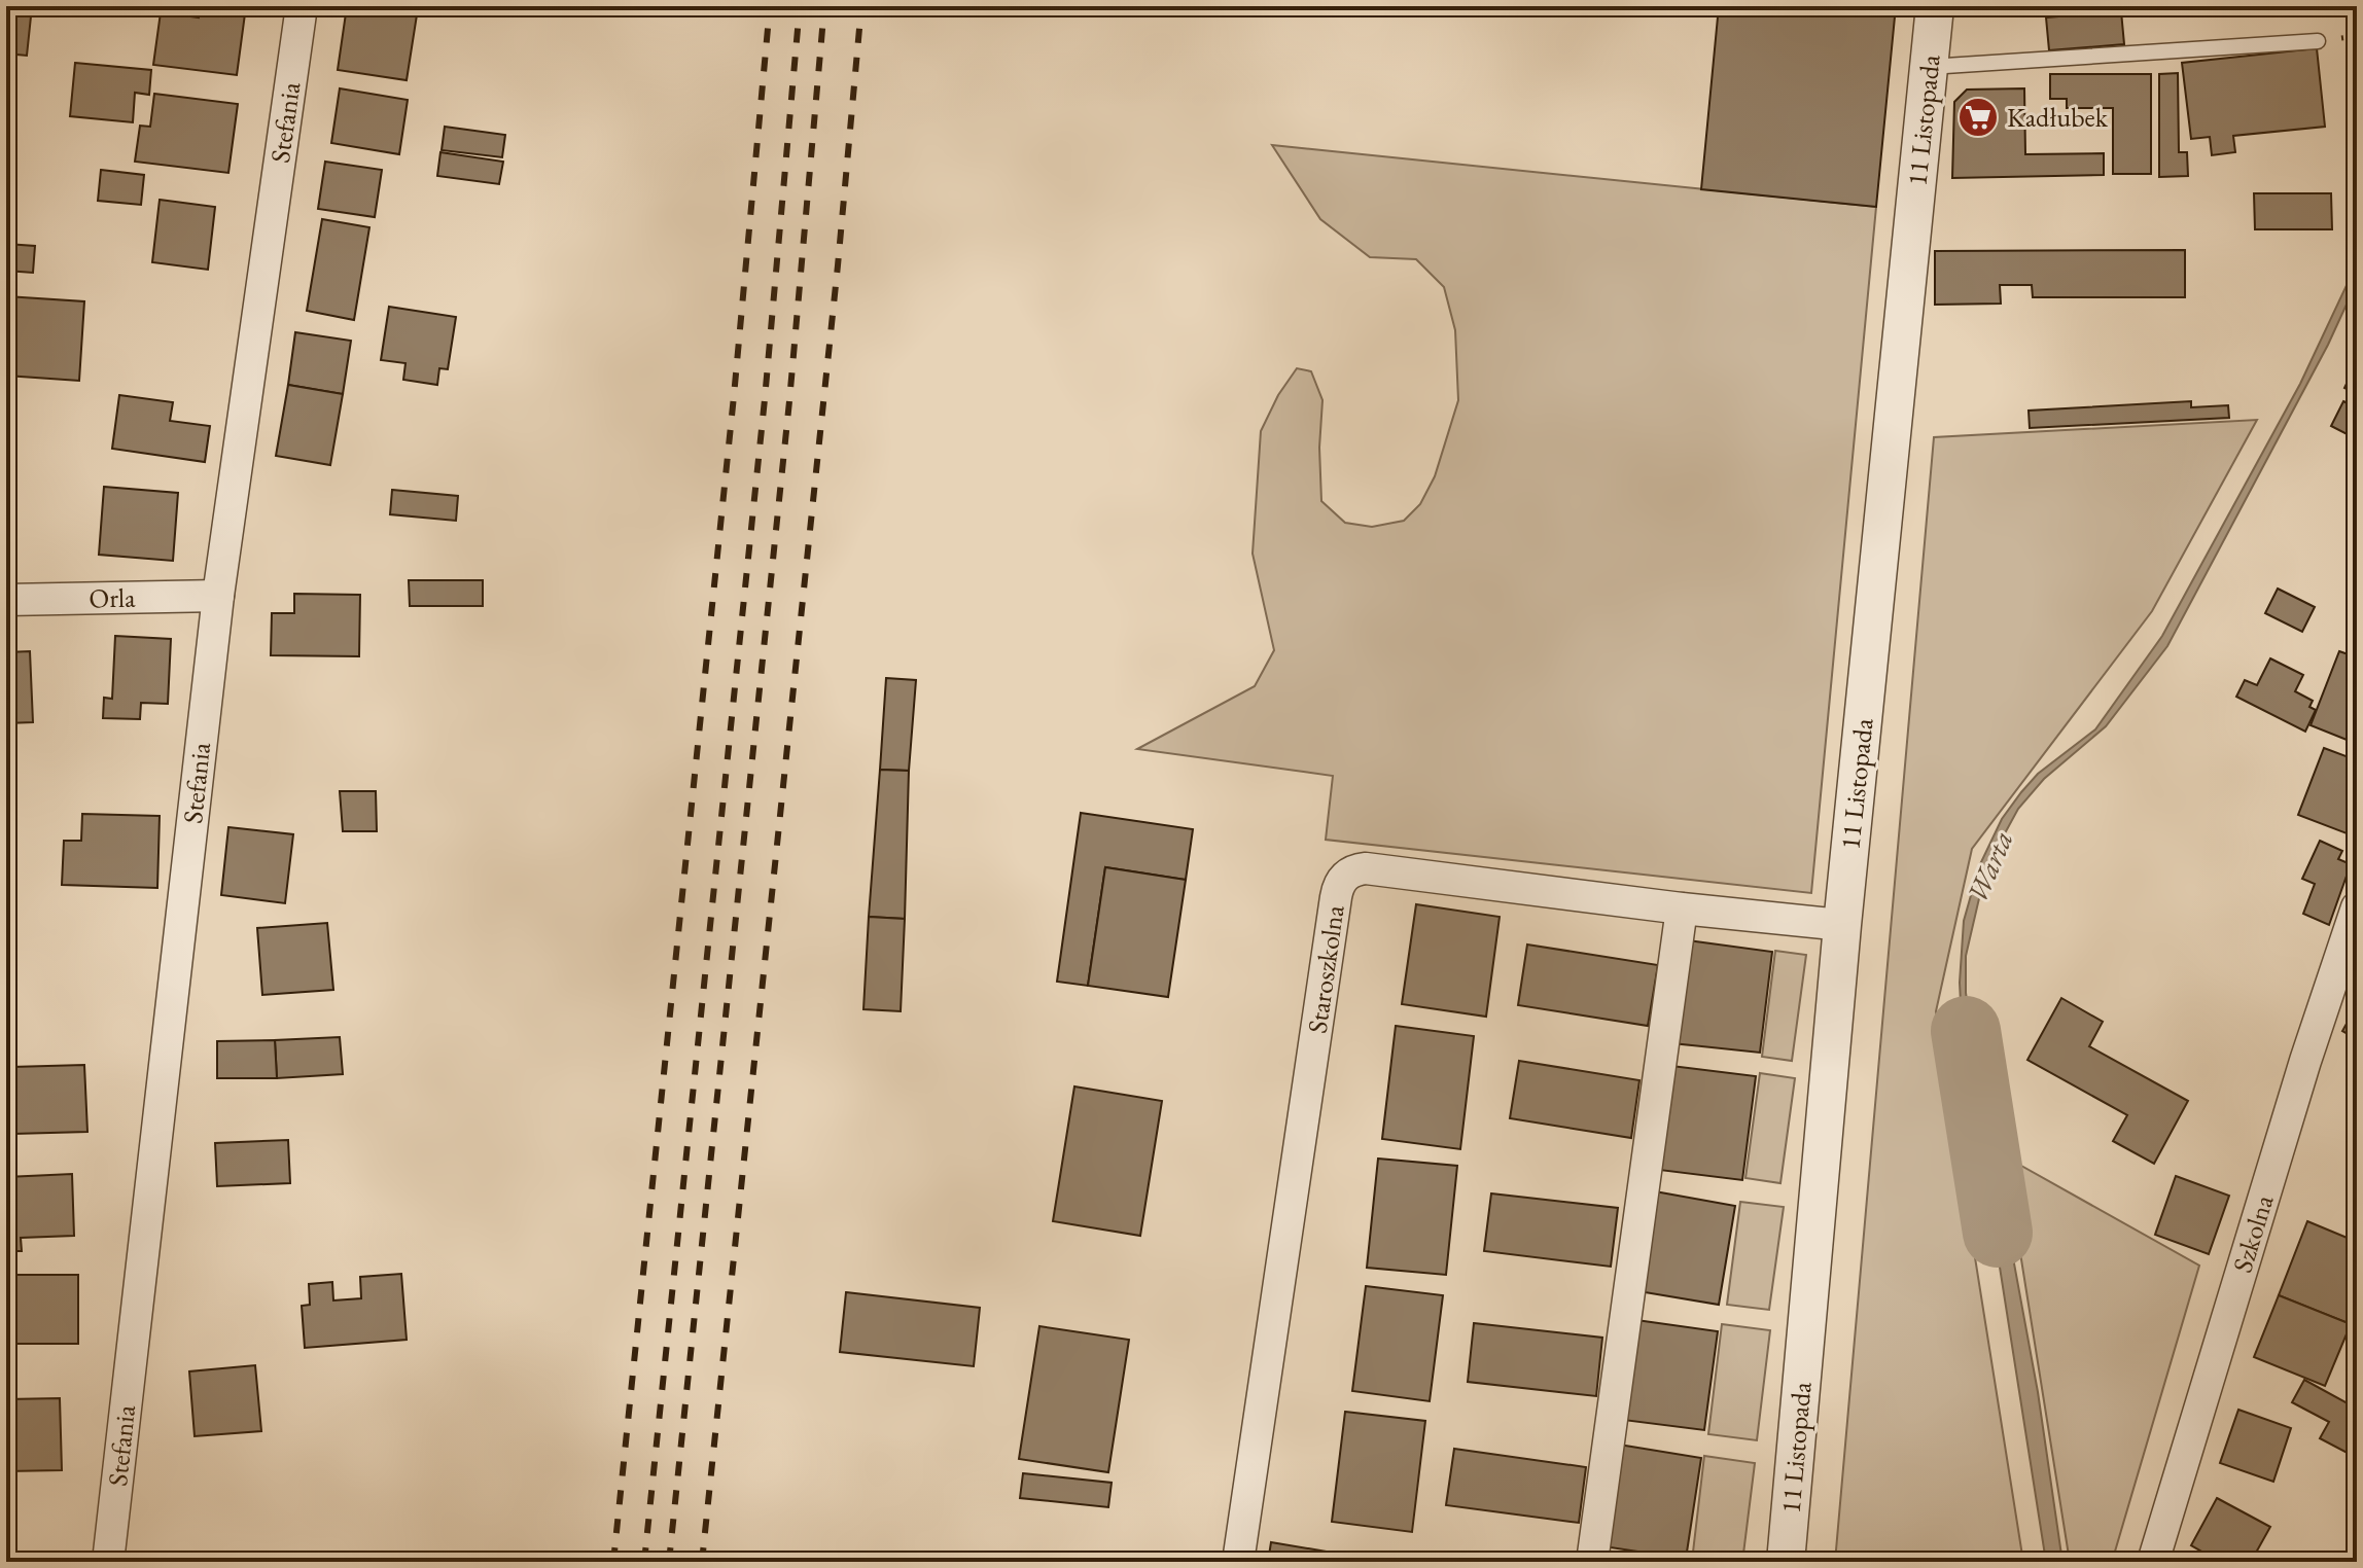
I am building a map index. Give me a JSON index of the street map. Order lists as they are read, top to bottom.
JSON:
{
  "streets": {
    "street": [
      "11 Listopada",
      "Stefania",
      "Orla",
      "Staroszkolna",
      "Szkolna"
    ]
  },
  "crossings": [
    ["11 Listopada", "Staroszkolna"],
    ["Stefania", "Orla"]
  ],
  "water": ["Warta"],
  "places": {
    "supermarket": ["Kadłubek"]
  }
}
